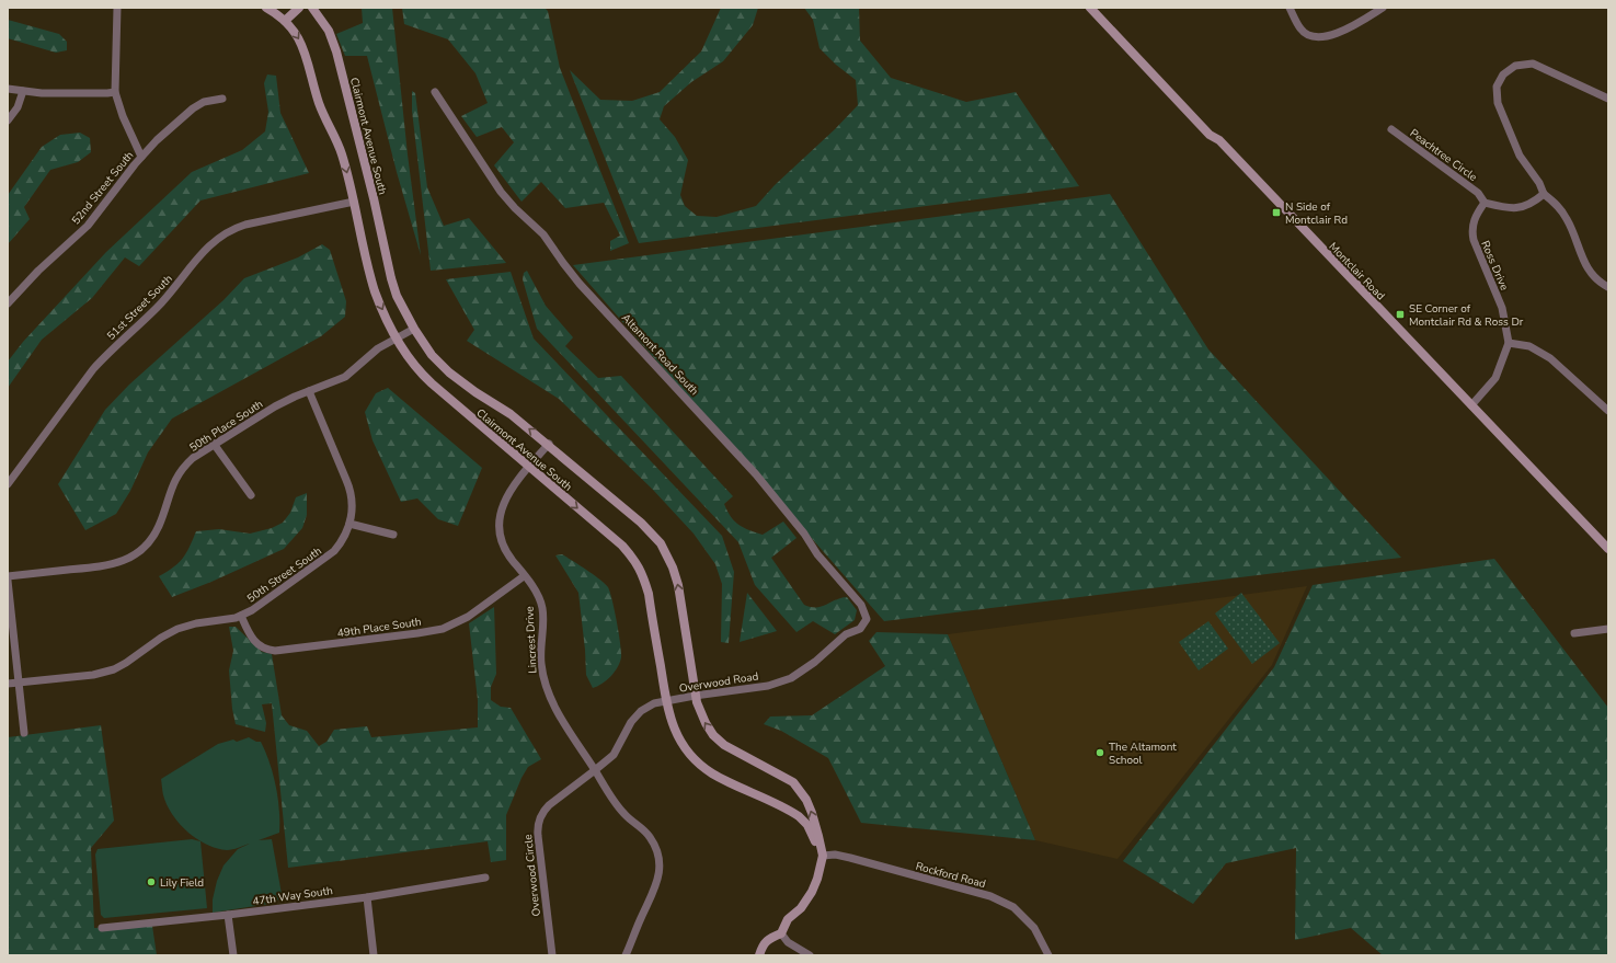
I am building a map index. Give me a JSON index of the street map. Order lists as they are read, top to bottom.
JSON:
{
  "streets": {
    "street": [
      "Clairmont Avenue South",
      "Peachtree Circle",
      "52nd Street South",
      "Ross Drive",
      "Montclair Road",
      "51st Street South",
      "Altamont Road South",
      "50th Place South",
      "50th Street South",
      "49th Place South",
      "Lincrest Drive",
      "Overwood Road",
      "Rockford Road",
      "Overwood Circle",
      "47th Way South"
    ]
  },
  "crossings": [
    ["Clairmont Avenue South", "51st Street South"],
    ["Clairmont Avenue South", "50th Place South"],
    ["Clairmont Avenue South", "Lincrest Drive"],
    ["Clairmont Avenue South", "Overwood Road"],
    ["Clairmont Avenue South", "Rockford Road"],
    ["Peachtree Circle", "Ross Drive"],
    ["Altamont Road South", "Overwood Road"],
    ["50th Place South", "50th Street South"],
    ["50th Street South", "49th Place South"],
    ["49th Place South", "Lincrest Drive"],
    ["Lincrest Drive", "Overwood Road"],
    ["Lincrest Drive", "Overwood Circle"],
    ["Overwood Road", "Overwood Circle"]
  ],
  "places": {
    "transit": ["N Side of Montclair Rd", "SE Corner of Montclair Rd & Ross Dr"],
    "other": ["The Altamont School", "Lily Field"]
  }
}
